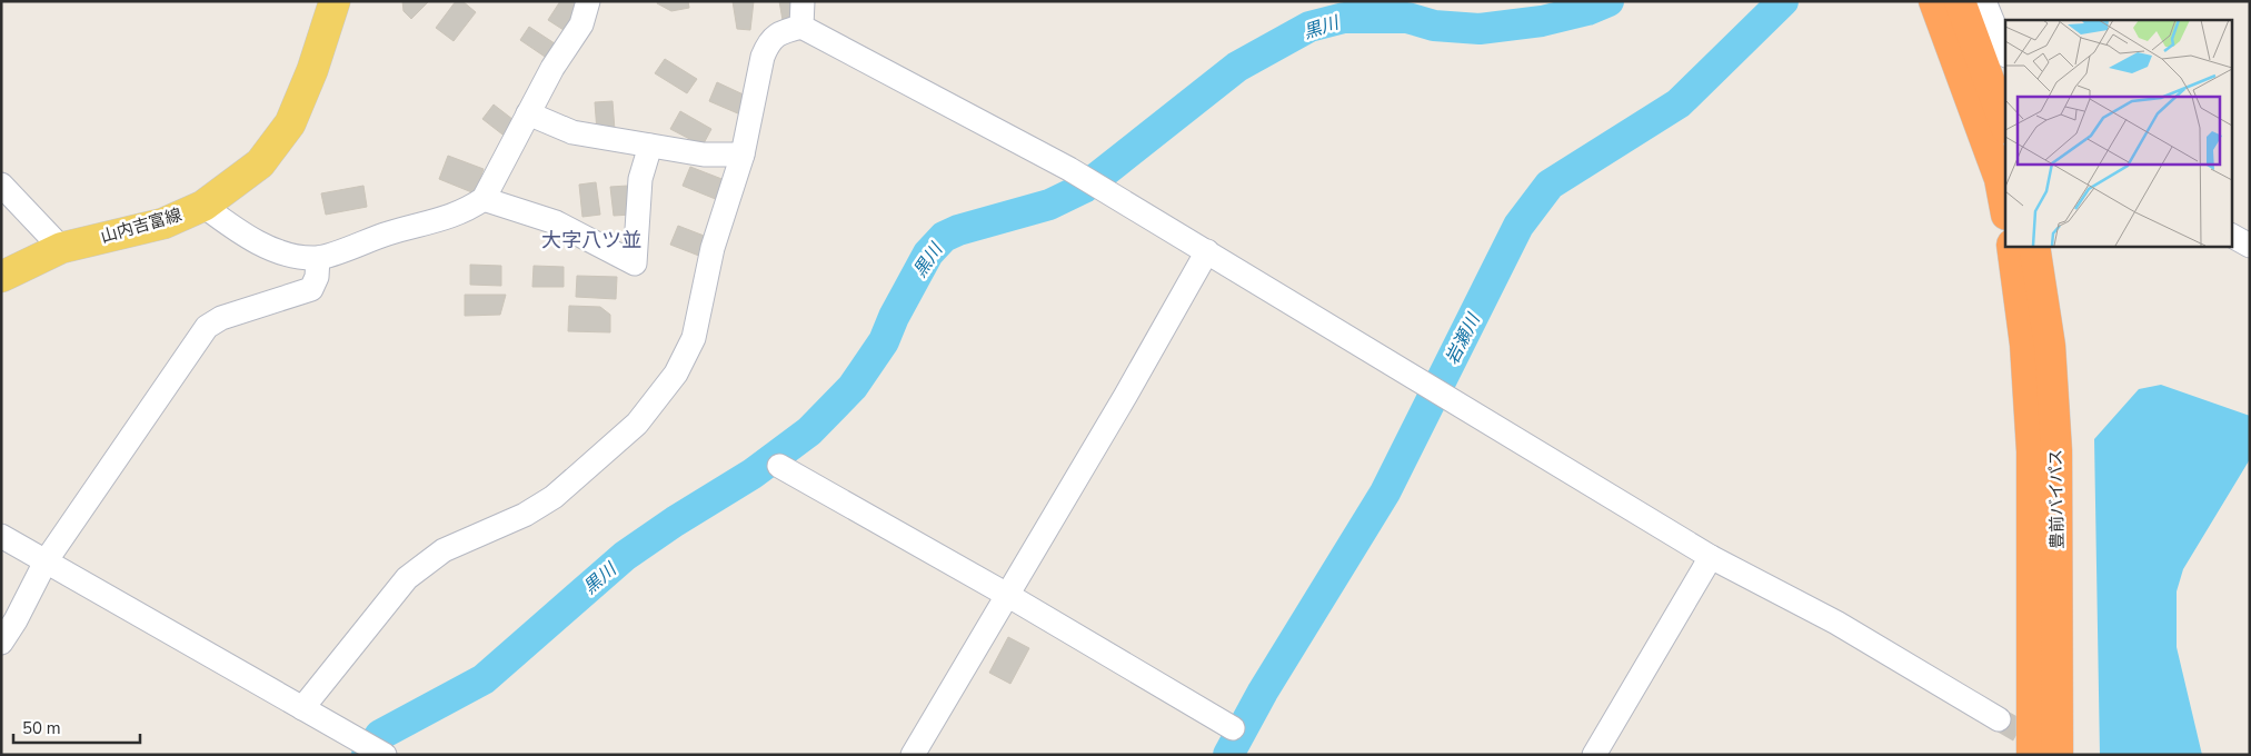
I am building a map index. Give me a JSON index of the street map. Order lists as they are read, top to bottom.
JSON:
{
  "streets": {
    "highway": ["豊前バイパス"],
    "main road": ["山内吉富線"]
  },
  "districts": ["大字八ツ並"],
  "water": ["黒川", "岩瀬川"],
  "scale_bar": "50 m"
}
